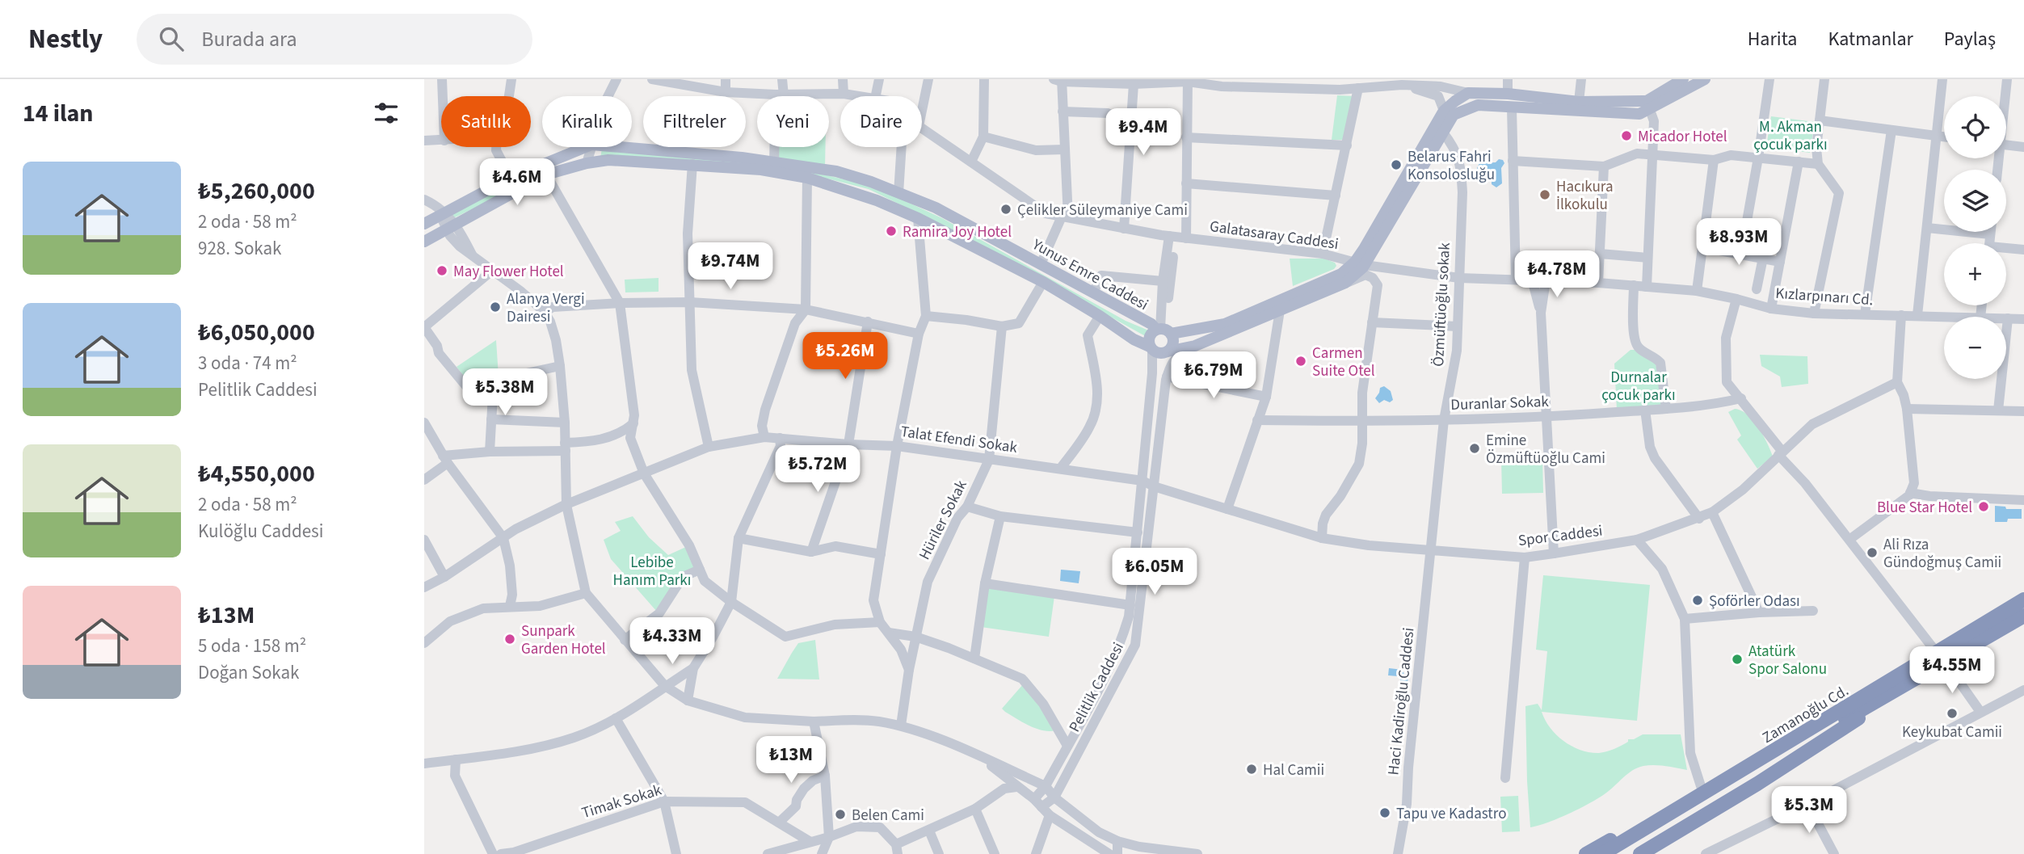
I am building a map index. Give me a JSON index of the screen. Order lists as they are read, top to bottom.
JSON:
{
  "streets": {
    "highway": ["Zamanoğlu Cd."],
    "main road": ["Yunus Emre Caddesi"],
    "street": [
      "Galatasaray Caddesi",
      "Kızlarpınarı Cd.",
      "Özmüftüoğlu sokak",
      "Duranlar Sokak",
      "Talat Efendi Sokak",
      "Hüriler Sokak",
      "Spor Caddesi",
      "Pelitlik Caddesi",
      "Haci Kadiroğlu Caddesi",
      "Timak Sokak"
    ]
  },
  "crossings": [
    ["Galatasaray Caddesi", "Kızlarpınarı Cd."],
    ["Yunus Emre Caddesi", "Pelitlik Caddesi"],
    ["Kızlarpınarı Cd.", "Özmüftüoğlu sokak"],
    ["Özmüftüoğlu sokak", "Duranlar Sokak"],
    ["Özmüftüoğlu sokak", "Spor Caddesi"],
    ["Özmüftüoğlu sokak", "Haci Kadiroğlu Caddesi"],
    ["Talat Efendi Sokak", "Hüriler Sokak"],
    ["Talat Efendi Sokak", "Spor Caddesi"],
    ["Talat Efendi Sokak", "Pelitlik Caddesi"],
    ["Spor Caddesi", "Pelitlik Caddesi"],
    ["Spor Caddesi", "Haci Kadiroğlu Caddesi"]
  ],
  "parks": ["M. Akman çocuk parkı", "Durnalar çocuk parkı", "Lebibe Hanım Parkı"],
  "places": [
    "Micador Hotel",
    "Belarus Fahri Konsolosluğu",
    "Hacıkura İlkokulu",
    "Çelikler Süleymaniye Cami",
    "Ramira Joy Hotel",
    "May Flower Hotel",
    "Alanya Vergi Dairesi",
    "Carmen Suite Otel",
    "Emine Özmüftüoğlu Cami",
    "Blue Star Hotel",
    "Ali Rıza Gündoğmuş Camii",
    "Şoförler Odası",
    "Sunpark Garden Hotel",
    "Atatürk Spor Salonu",
    "Keykubat Camii",
    "Hal Camii",
    "Tapu ve Kadastro",
    "Belen Cami"
  ],
  "page": {
    "header": "Nestly",
    "search": "Burada ara",
    "nav": ["Harita", "Katmanlar", "Paylaş"],
    "heading": "14 ilan",
    "map_buttons": ["+", "−"],
    "chip": [
      "Satılık",
      "Kiralık",
      "Filtreler",
      "Yeni",
      "Daire"
    ],
    "price": [
      "₺9.4M",
      "₺4.6M",
      "₺8.93M",
      "₺9.74M",
      "₺4.78M",
      "₺5.26M",
      "₺6.79M",
      "₺5.38M",
      "₺5.72M",
      "₺6.05M",
      "₺4.33M",
      "₺4.55M",
      "₺13M",
      "₺5.3M"
    ],
    "list": [
      {
        "name": "₺5,260,000",
        "note": "2 oda · 58 m² · 928. Sokak"
      },
      {
        "name": "₺6,050,000",
        "note": "3 oda · 74 m² · Pelitlik Caddesi"
      },
      {
        "name": "₺4,550,000",
        "note": "2 oda · 58 m² · Kulöğlu Caddesi"
      },
      {
        "name": "₺13M",
        "note": "5 oda · 158 m² · Doğan Sokak"
      }
    ]
  }
}
